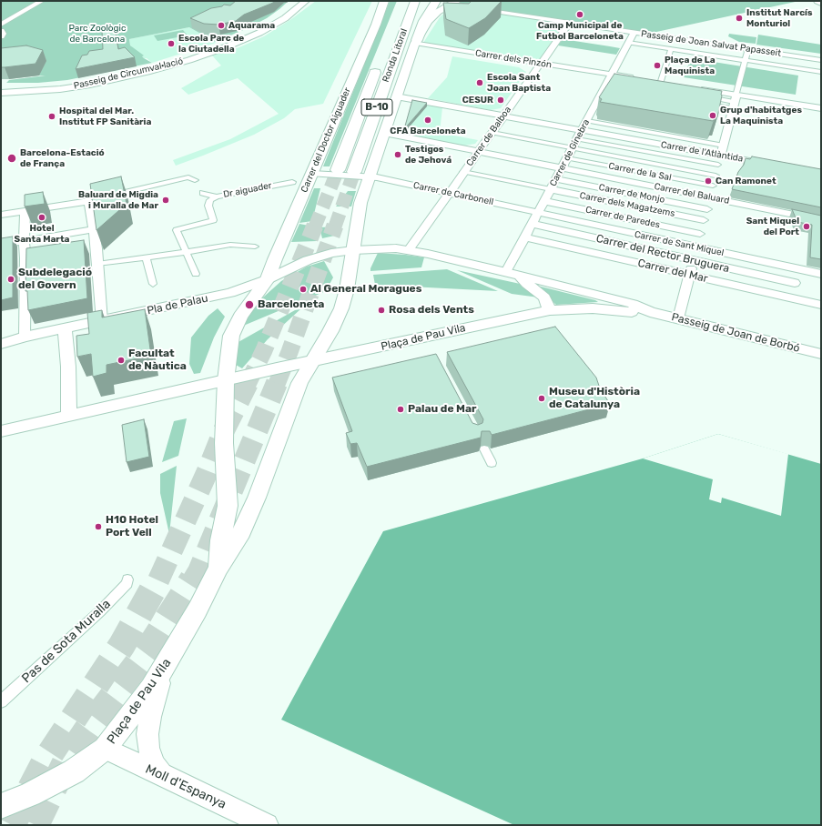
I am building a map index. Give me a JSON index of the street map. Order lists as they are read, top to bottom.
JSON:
{
  "streets": {
    "highway": ["Ronda Litoral", "B-10"],
    "main road": ["Carrer del Doctor Aiguader", "Plaça de Pau Vila"],
    "street": [
      "Passeig de Joan Salvat Papasseit",
      "Carrer dels Pinzón",
      "Passeig de Circumval·lació",
      "Carrer de Balboa",
      "Carrer de l'Atlàntida",
      "Carrer de Ginebra",
      "Carrer de la Sal",
      "Dr aiguader",
      "Carrer de Carbonell",
      "Carrer de Monjo",
      "Carrer del Baluard",
      "Carrer dels Magatzems",
      "Carrer de Paredes",
      "Carrer de Sant Miquel",
      "Carrer del Rector Bruguera",
      "Carrer del Mar",
      "Pla de Palau",
      "Passeig de Joan de Borbó",
      "Pas de Sota Muralla",
      "Moll d'Espanya"
    ]
  },
  "crossings": [
    ["Passeig de Joan Salvat Papasseit", "Carrer de Balboa"],
    ["Passeig de Joan Salvat Papasseit", "Carrer de Ginebra"],
    ["Carrer dels Pinzón", "Carrer de Balboa"],
    ["Carrer dels Pinzón", "Carrer de Ginebra"],
    ["Carrer de Balboa", "Carrer de l'Atlàntida"],
    ["Carrer de Balboa", "Carrer de Carbonell"],
    ["Carrer de Balboa", "Carrer del Baluard"],
    ["Carrer del Doctor Aiguader", "Pla de Palau"],
    ["Carrer del Doctor Aiguader", "Plaça de Pau Vila"],
    ["Carrer de l'Atlàntida", "Carrer de Ginebra"],
    ["Carrer de Ginebra", "Carrer de la Sal"],
    ["Carrer de Ginebra", "Carrer de Carbonell"],
    ["Carrer de Ginebra", "Carrer de Monjo"],
    ["Carrer de Ginebra", "Carrer del Baluard"],
    ["Carrer de Ginebra", "Carrer dels Magatzems"],
    ["Carrer de Ginebra", "Carrer de Paredes"],
    ["Carrer de Ginebra", "Carrer de Sant Miquel"],
    ["Carrer de Ginebra", "Carrer del Rector Bruguera"],
    ["Carrer de Ginebra", "Carrer del Mar"],
    ["Carrer de Carbonell", "Carrer de Sant Miquel"],
    ["Pla de Palau", "Plaça de Pau Vila"],
    ["Passeig de Joan de Borbó", "Plaça de Pau Vila"],
    ["Plaça de Pau Vila", "Moll d'Espanya"]
  ],
  "parks": ["Parc Zoològic de Barcelona"],
  "places": [
    "Camp Municipal de Futbol Barceloneta",
    "Institut Narcís Monturiol",
    "Aquarama",
    "Escola Parc de la Ciutadella",
    "Plaça de La Maquinista",
    "Escola Sant Joan Baptista",
    "CESUR",
    "Grup d'habitatges La Maquinista",
    "Hospital del Mar. Institut FP Sanitària",
    "CFA Barceloneta",
    "Testigos de Jehová",
    "Barcelona-Estació de França",
    "Can Ramonet",
    "Baluard de Migdia i Muralla de Mar",
    "Hotel Santa Marta",
    "Sant Miquel del Port",
    "Subdelegació del Govern",
    "Al General Moragues",
    "Barceloneta",
    "Rosa dels Vents",
    "Facultat de Nàutica",
    "Museu d'Història de Catalunya",
    "Palau de Mar",
    "H10 Hotel Port Vell"
  ]
}
